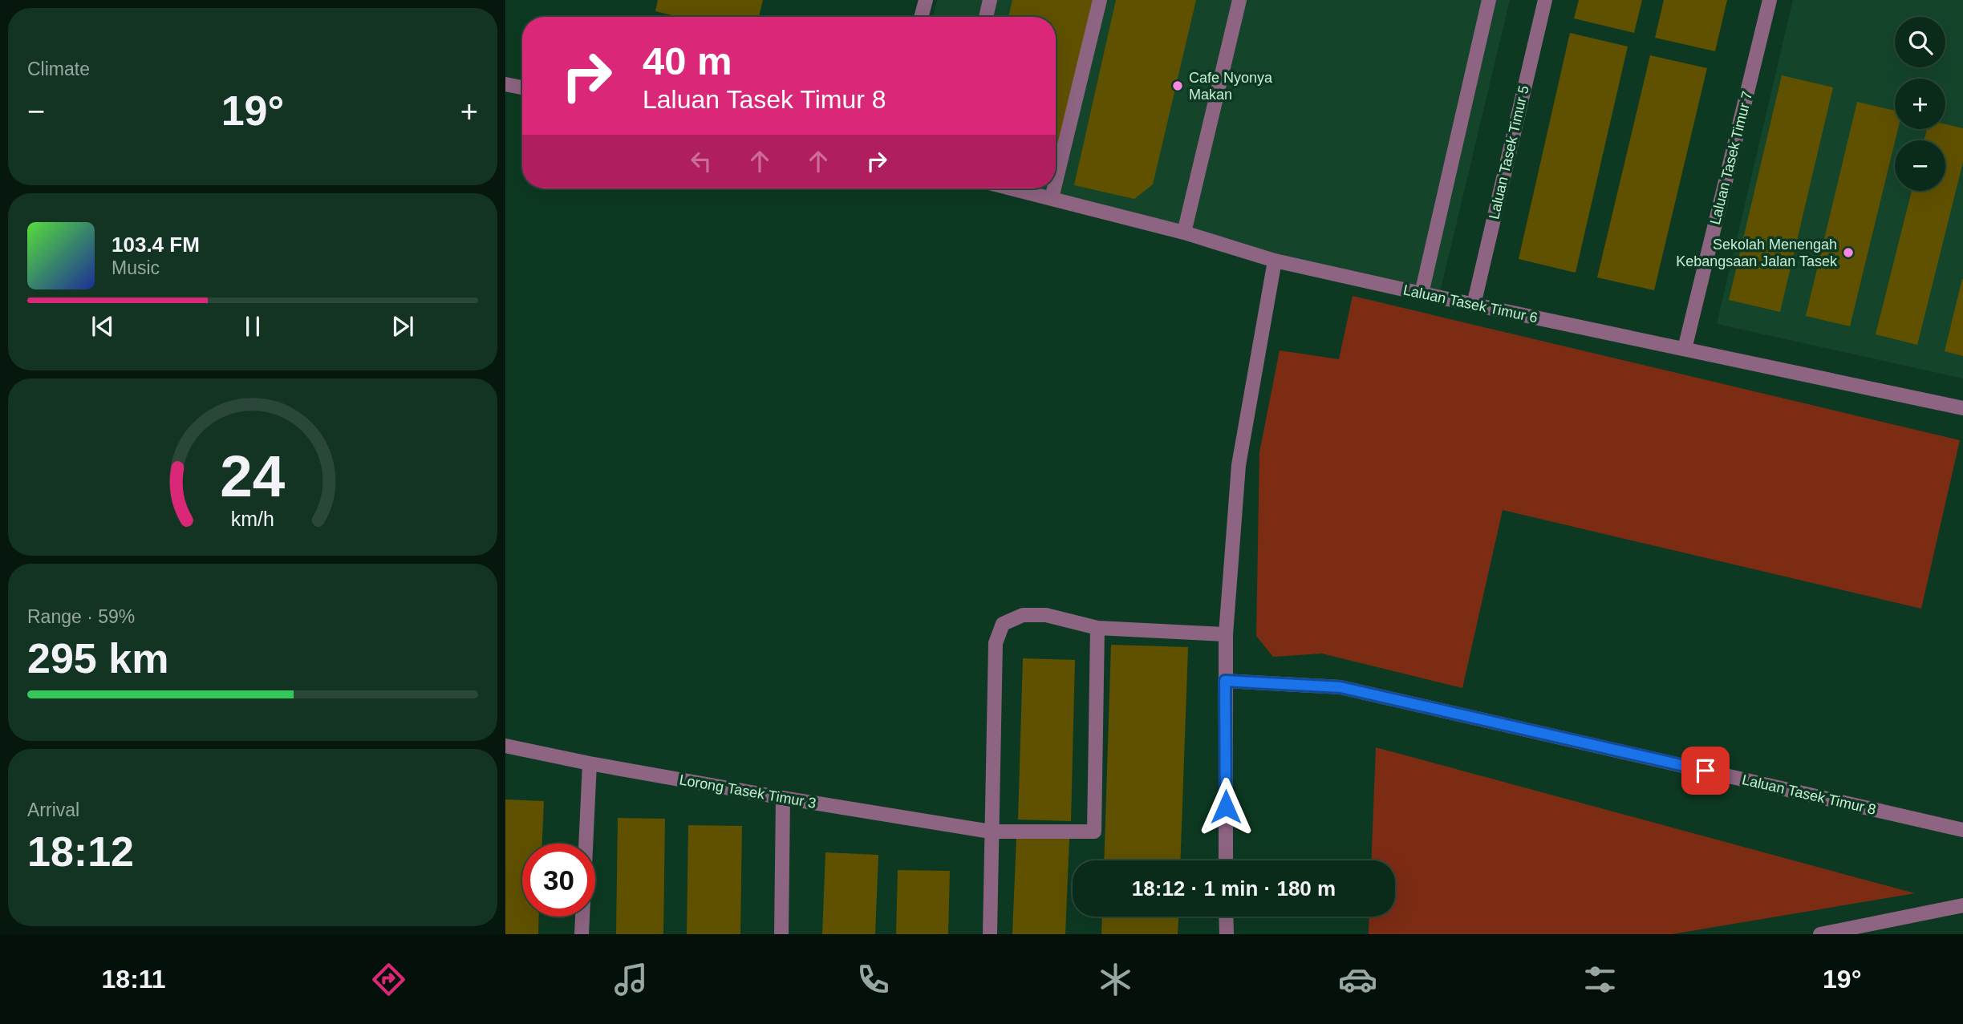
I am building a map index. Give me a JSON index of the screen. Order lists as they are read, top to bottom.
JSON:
{
  "streets": {
    "street": [
      "Laluan Tasek Timur 5",
      "Laluan Tasek Timur 7",
      "Laluan Tasek Timur 6",
      "Lorong Tasek Timur 3",
      "Laluan Tasek Timur 8"
    ]
  },
  "crossings": [
    ["Laluan Tasek Timur 5", "Laluan Tasek Timur 6"],
    ["Laluan Tasek Timur 7", "Laluan Tasek Timur 6"]
  ],
  "places": ["Cafe Nyonya Makan", "Sekolah Menengah Kebangsaan Jalan Tasek"],
  "page": {
    "tile": [
      "Climate",
      ["Range · 59%", "295 km"],
      ["Arrival", "18:12"]
    ],
    "map_buttons": ["+", "−"],
    "turn": ["40 m", "Laluan Tasek Timur 8"],
    "heat": ["−", "19°", "+"],
    "song": ["103.4 FM", "Music"],
    "limit": "30",
    "trip": "18:12 · 1 min · 180 m",
    "tabs": ["18:11", "19°"],
    "gauge": ["24", "km/h"]
  }
}
